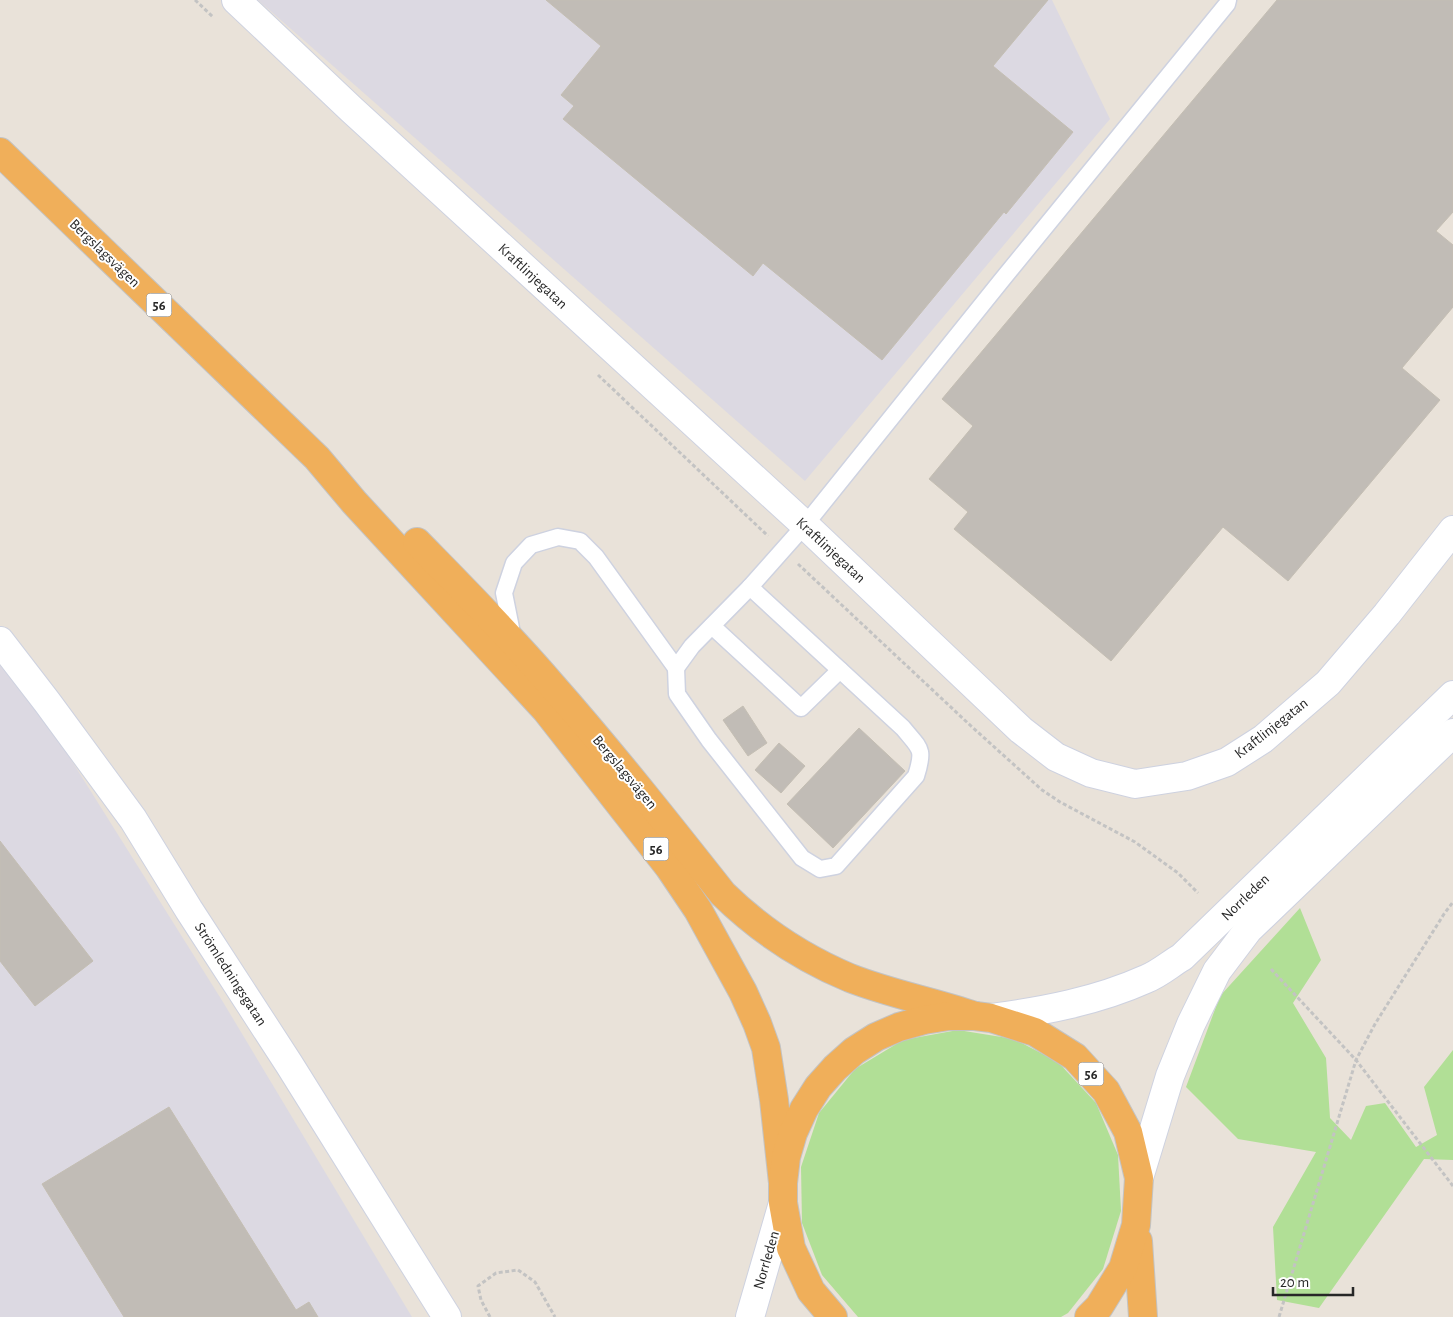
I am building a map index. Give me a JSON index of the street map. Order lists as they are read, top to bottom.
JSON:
{
  "streets": {
    "highway": ["Bergslagsvägen", "56"],
    "street": ["Kraftlinjegatan", "Norrleden", "Strömledningsgatan"]
  },
  "crossings": [
    ["Bergslagsvägen", "56"],
    ["Bergslagsvägen", "Norrleden"],
    ["56", "Norrleden"]
  ],
  "scale_bar": "20 m"
}
